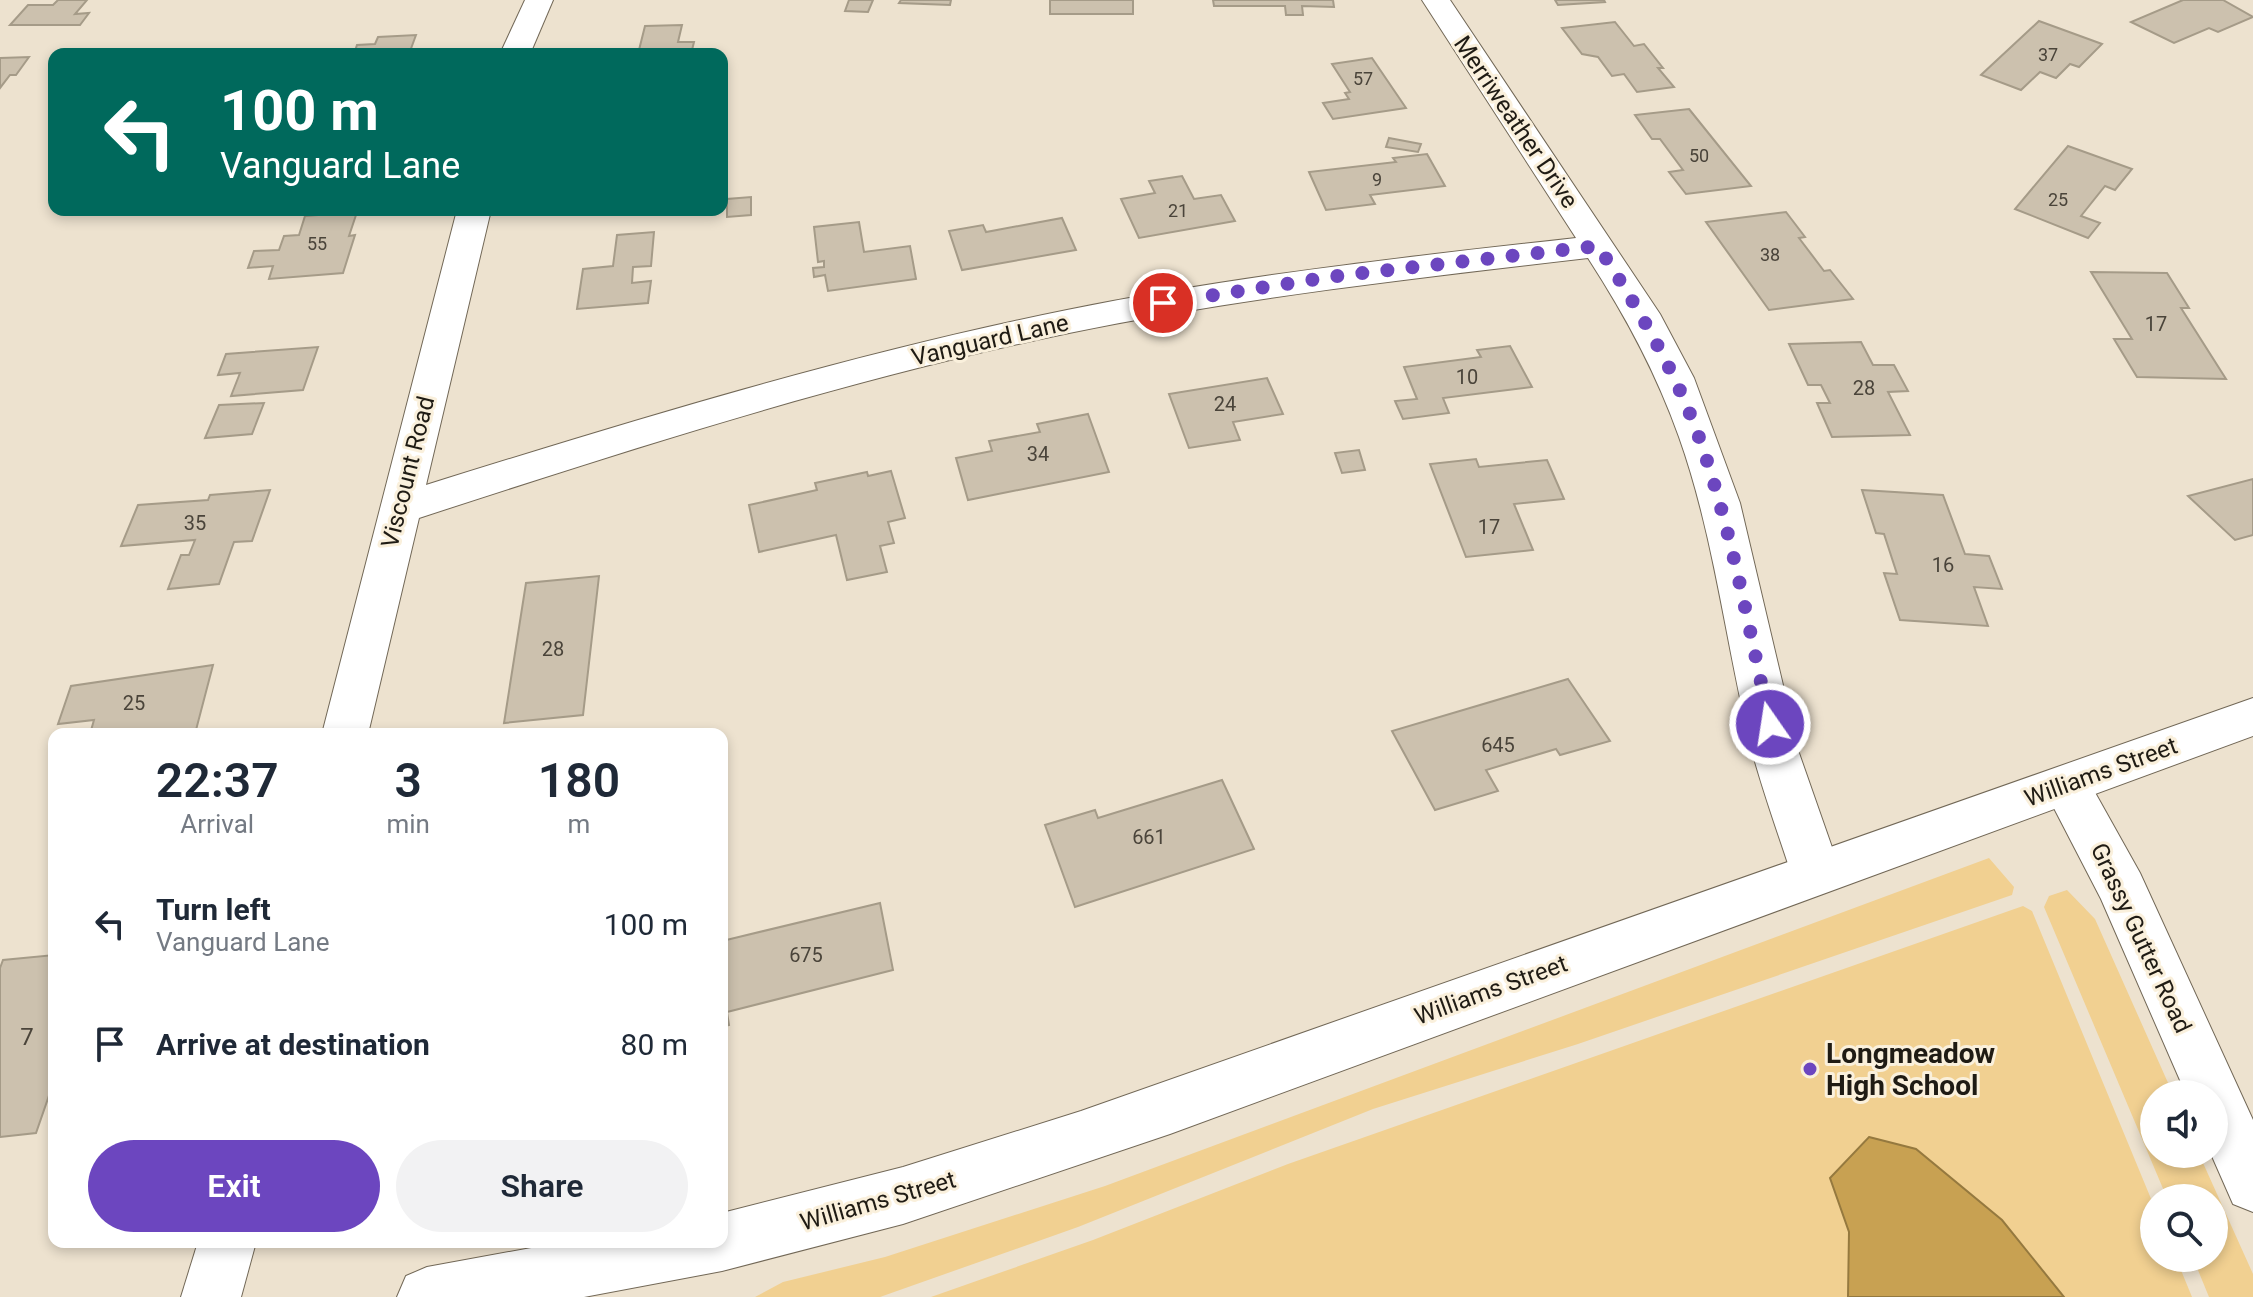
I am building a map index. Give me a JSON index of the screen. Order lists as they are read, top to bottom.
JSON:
{
  "streets": {
    "street": [
      "Merriweather Drive",
      "Vanguard Lane",
      "Viscount Road",
      "Williams Street",
      "Grassy Gutter Road"
    ]
  },
  "crossings": [
    ["Merriweather Drive", "Vanguard Lane"],
    ["Merriweather Drive", "Williams Street"],
    ["Vanguard Lane", "Viscount Road"],
    ["Williams Street", "Grassy Gutter Road"]
  ],
  "places": ["Longmeadow High School"],
  "house_numbers": [
    "37",
    "57",
    "50",
    "9",
    "25",
    "21",
    "55",
    "38",
    "17",
    "10",
    "28",
    "24",
    "34",
    "35",
    "17",
    "16",
    "28",
    "25",
    "645",
    "661",
    "675",
    "7"
  ],
  "page": {
    "turn": ["100 m", "Vanguard Lane"],
    "eta": [
      "22:37",
      "Arrival",
      "3",
      "min",
      "180",
      "m"
    ],
    "list": [
      {
        "name": "Turn left",
        "note": "Vanguard Lane",
        "value": "100 m"
      },
      {
        "name": "Arrive at destination",
        "value": "80 m"
      }
    ],
    "buttons": ["Exit", "Share"]
  }
}
